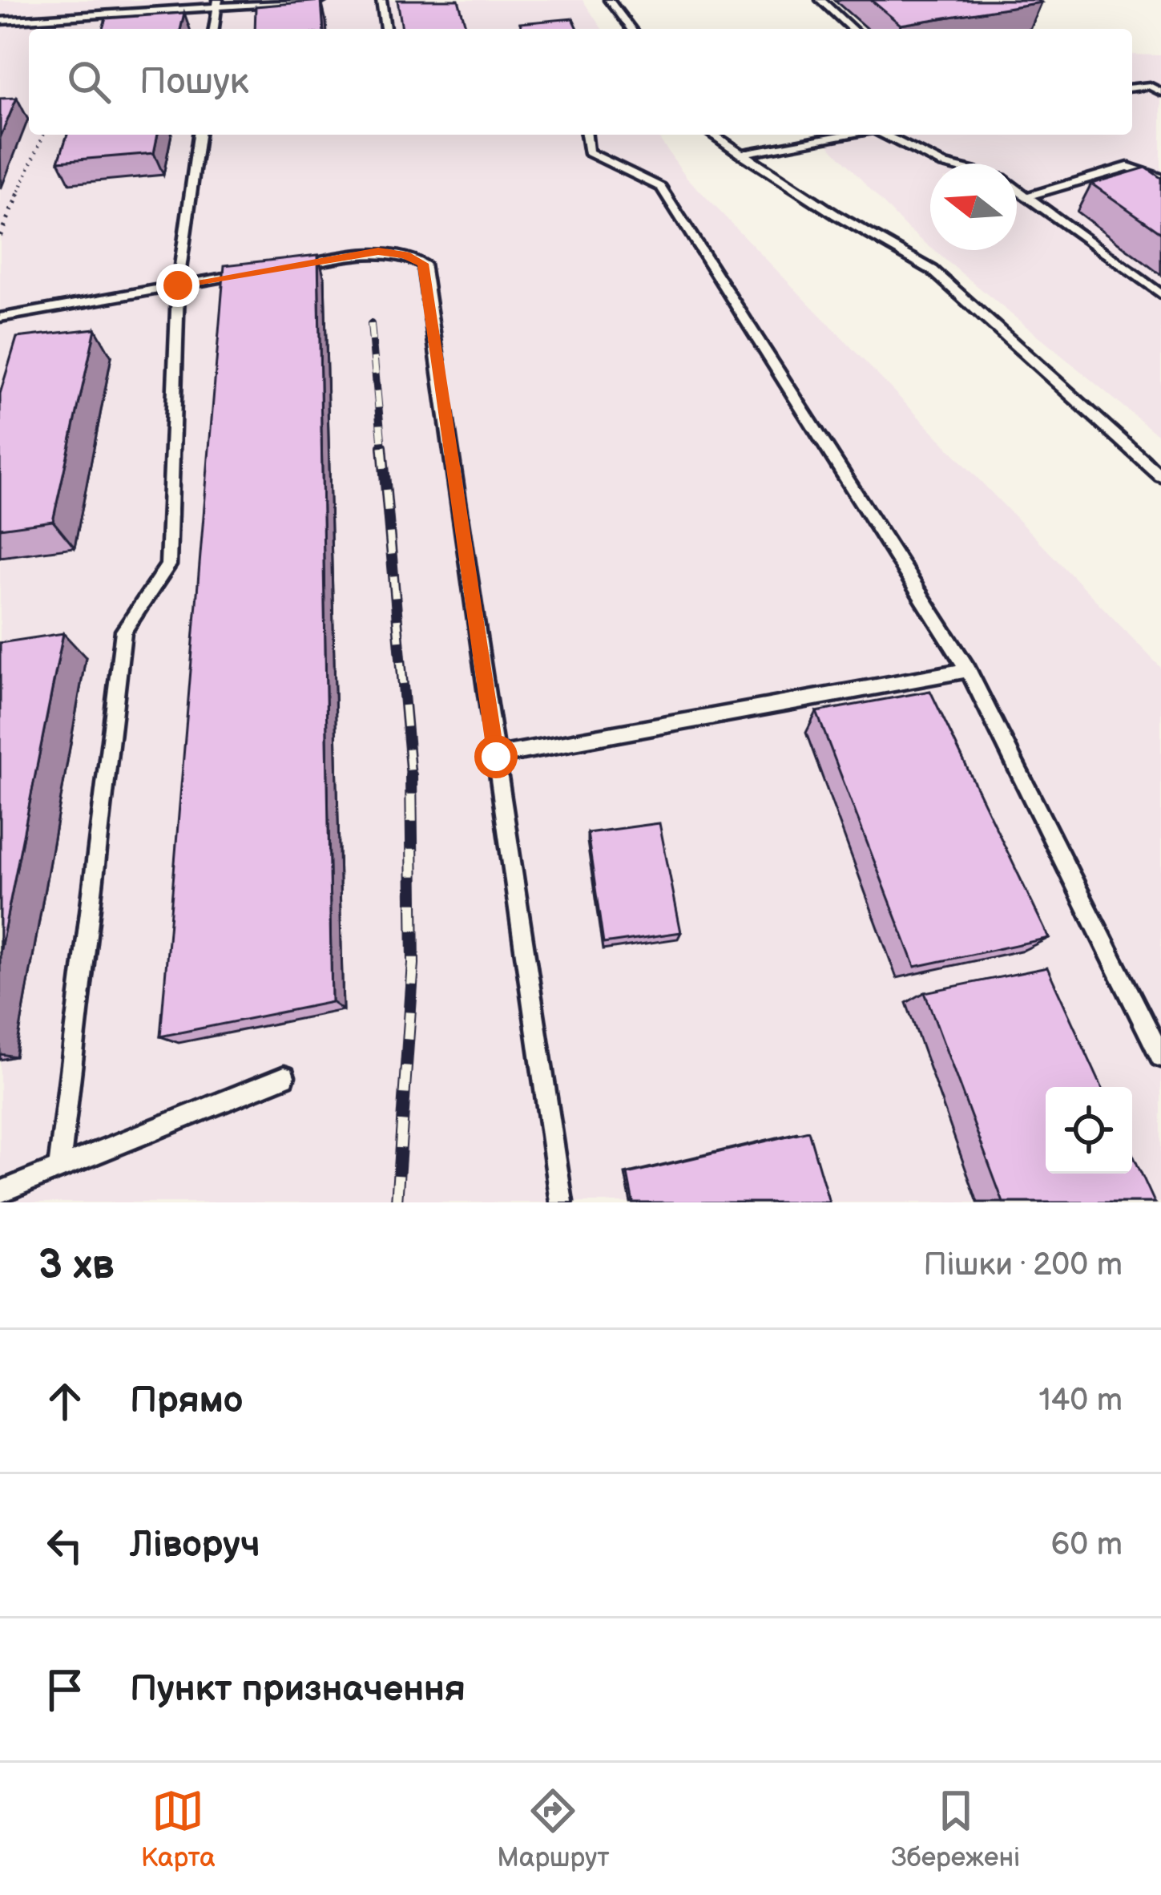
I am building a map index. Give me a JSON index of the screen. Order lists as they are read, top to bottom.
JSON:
{
  "north": "left",
  "page": {
    "search": "Пошук",
    "heading": ["3 хв", "Пішки · 200 m"],
    "list": [
      ["Прямо", "140 m"],
      ["Ліворуч", "60 m"],
      "Пункт призначення"
    ],
    "nav": ["Карта", "Маршрут", "Збережені"]
  }
}
